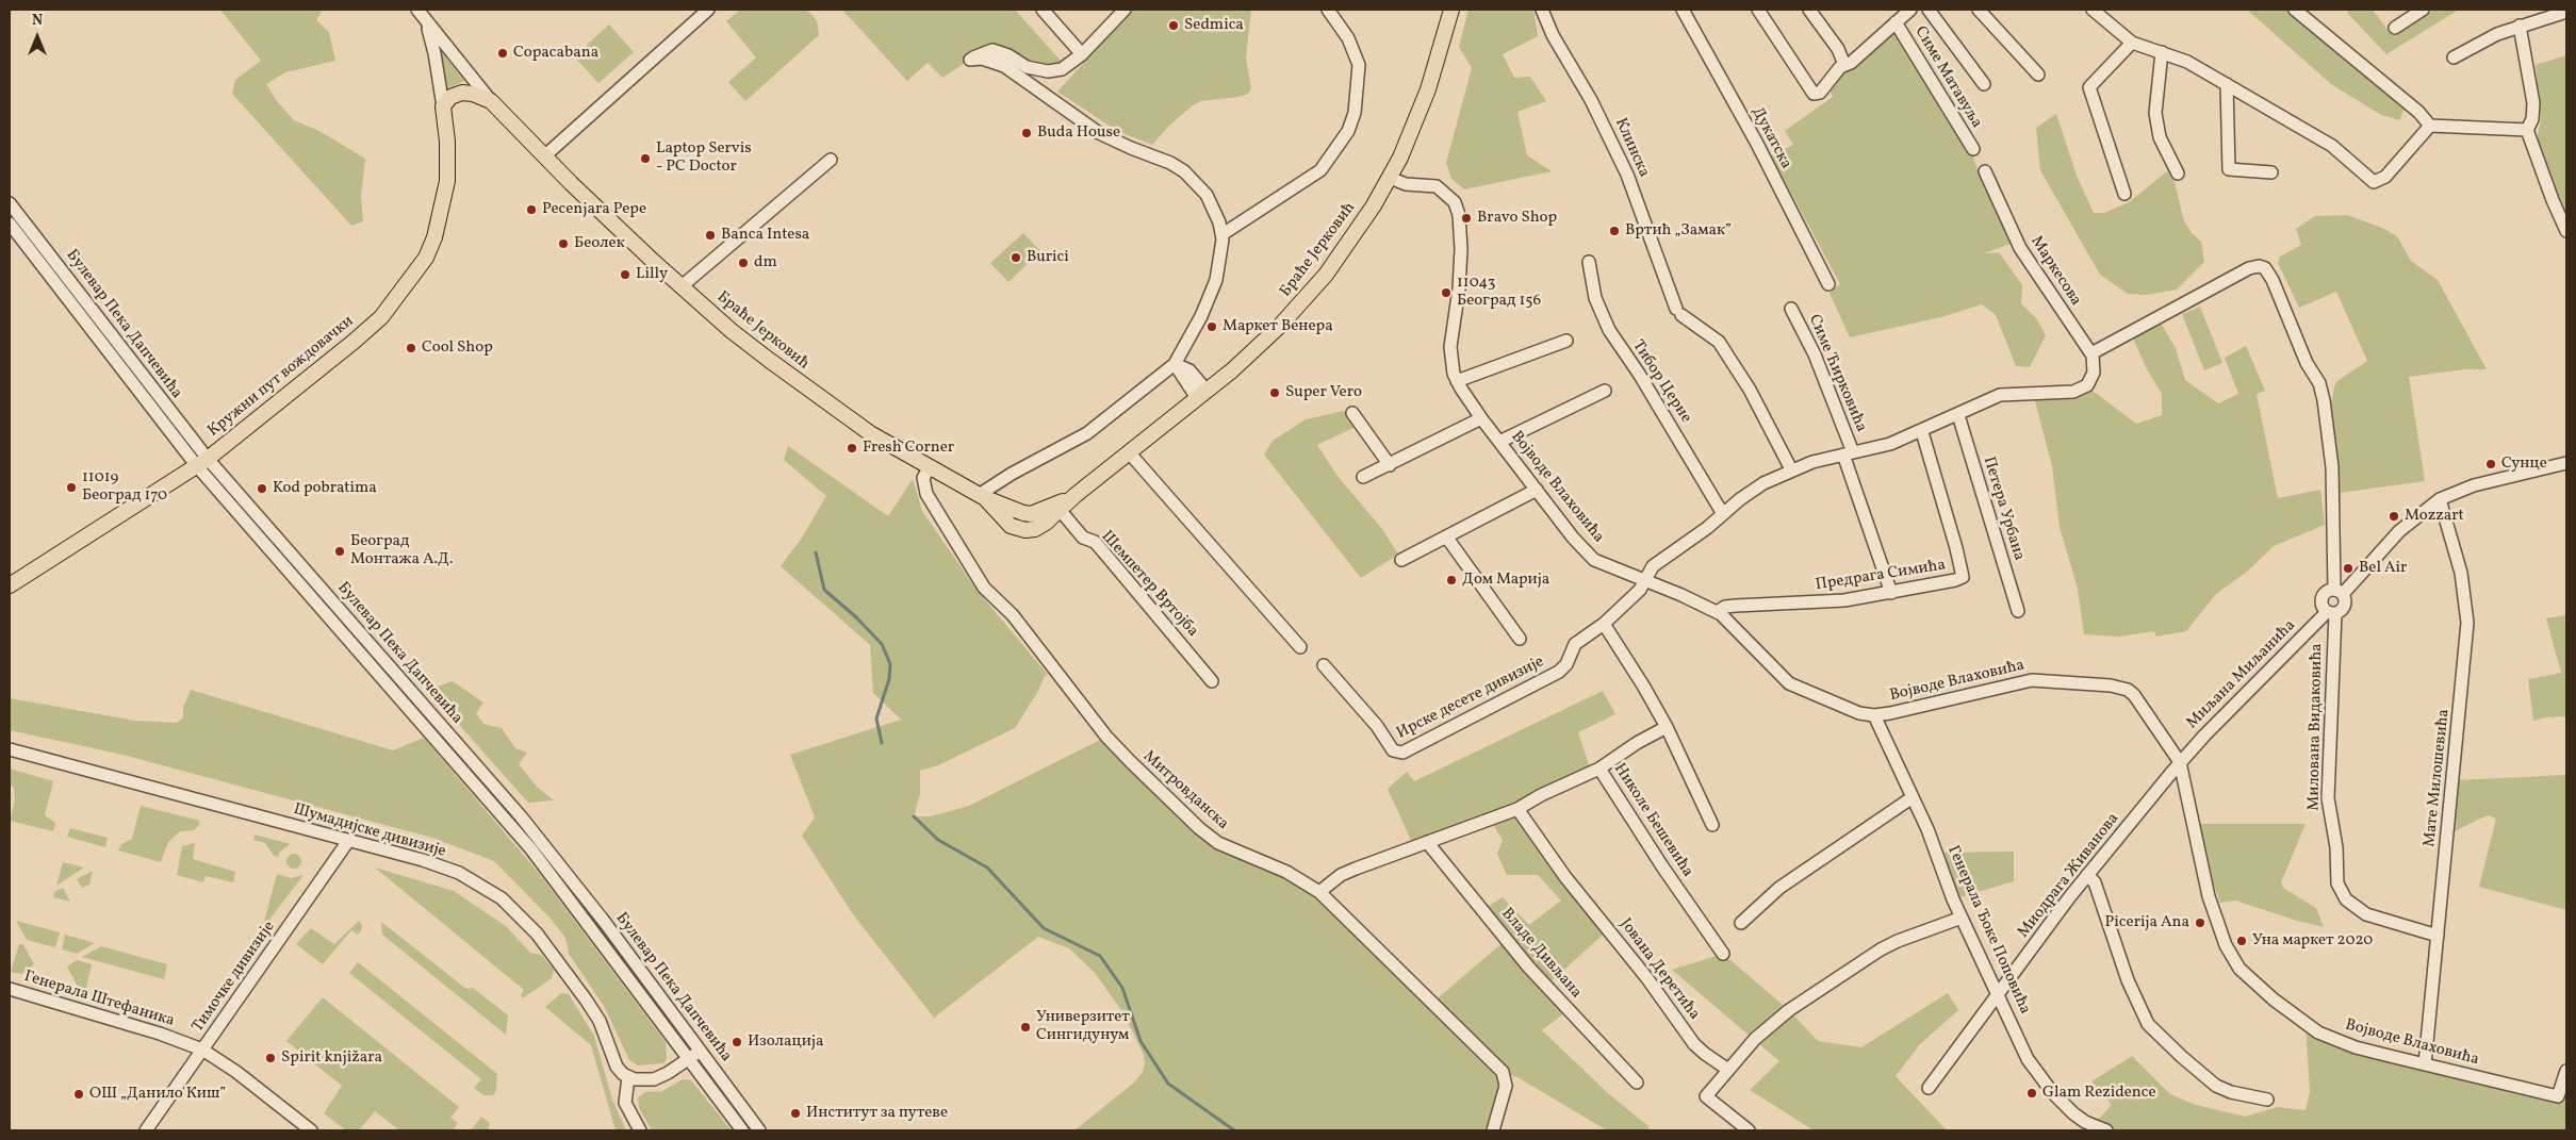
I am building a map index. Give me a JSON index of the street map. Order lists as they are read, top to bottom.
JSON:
{
  "streets": {
    "main road": ["Браће Јерковић", "Кружни пут вождовачки"],
    "street": [
      "Симе Матавуља",
      "Дукатска",
      "Клинска",
      "Маркесова",
      "Булевар Пека Дапчевића",
      "Симе Ћирковића",
      "Тибор Церне",
      "Војводе Влаховића",
      "Петера Урбана",
      "Предрага Симића",
      "Шемпетер Вртојба",
      "Миљана Миљанића",
      "Ирске десете дивизије",
      "Милована Видаковића",
      "Мате Милошевића",
      "Митровданска",
      "Николе Бешевића",
      "Шумадијске дивизије",
      "Миодрага Живанова",
      "Генерала Ђоке Поповића",
      "Владе Дивљана",
      "Јована Деретића",
      "Тимочке дивизије",
      "Генерала Штефаника"
    ]
  },
  "crossings": [
    ["Клинска", "Ирске десете дивизије"],
    ["Браће Јерковић", "Кружни пут вождовачки"],
    ["Браће Јерковић", "Војводе Влаховића"],
    ["Браће Јерковић", "Шемпетер Вртојба"],
    ["Браће Јерковић", "Митровданска"],
    ["Маркесова", "Ирске десете дивизије"],
    ["Булевар Пека Дапчевића", "Кружни пут вождовачки"],
    ["Симе Ћирковића", "Предрага Симића"],
    ["Симе Ћирковића", "Ирске десете дивизије"],
    ["Тибор Церне", "Ирске десете дивизије"],
    ["Војводе Влаховића", "Предрага Симића"],
    ["Војводе Влаховића", "Миљана Миљанића"],
    ["Војводе Влаховића", "Ирске десете дивизије"],
    ["Војводе Влаховића", "Мате Милошевића"],
    ["Војводе Влаховића", "Миодрага Живанова"],
    ["Војводе Влаховића", "Генерала Ђоке Поповића"],
    ["Петера Урбана", "Ирске десете дивизије"],
    ["Предрага Симића", "Ирске десете дивизије"],
    ["Миљана Миљанића", "Милована Видаковића"],
    ["Миљана Миљанића", "Миодрага Живанова"],
    ["Милована Видаковића", "Мате Милошевића"],
    ["Шумадијске дивизије", "Тимочке дивизије"],
    ["Миодрага Живанова", "Генерала Ђоке Поповића"],
    ["Тимочке дивизије", "Генерала Штефаника"]
  ],
  "places": [
    "Sedmica",
    "Copacabana",
    "Buda House",
    "Laptop Servis - PC Doctor",
    "Pecenjara Pepe",
    "Bravo Shop",
    "Вртић „Замак”",
    "Banca Intesa",
    "Беолек",
    "Burici",
    "dm",
    "Lilly",
    "11043 Београд 156",
    "Маркет Венера",
    "Cool Shop",
    "Super Vero",
    "Fresh Corner",
    "Сунце",
    "11019 Београд 170",
    "Kod pobratima",
    "Mozzart",
    "Београд Монтажа А.Д.",
    "Bel Air",
    "Дом Марија",
    "Picerija Ana",
    "Уна маркет 2020",
    "Универзитет Сингидунум",
    "Изолација",
    "Spirit knjižara",
    "Glam Rezidence",
    "ОШ „Данило Киш”",
    "Институт за путеве"
  ],
  "north": "top"
}
